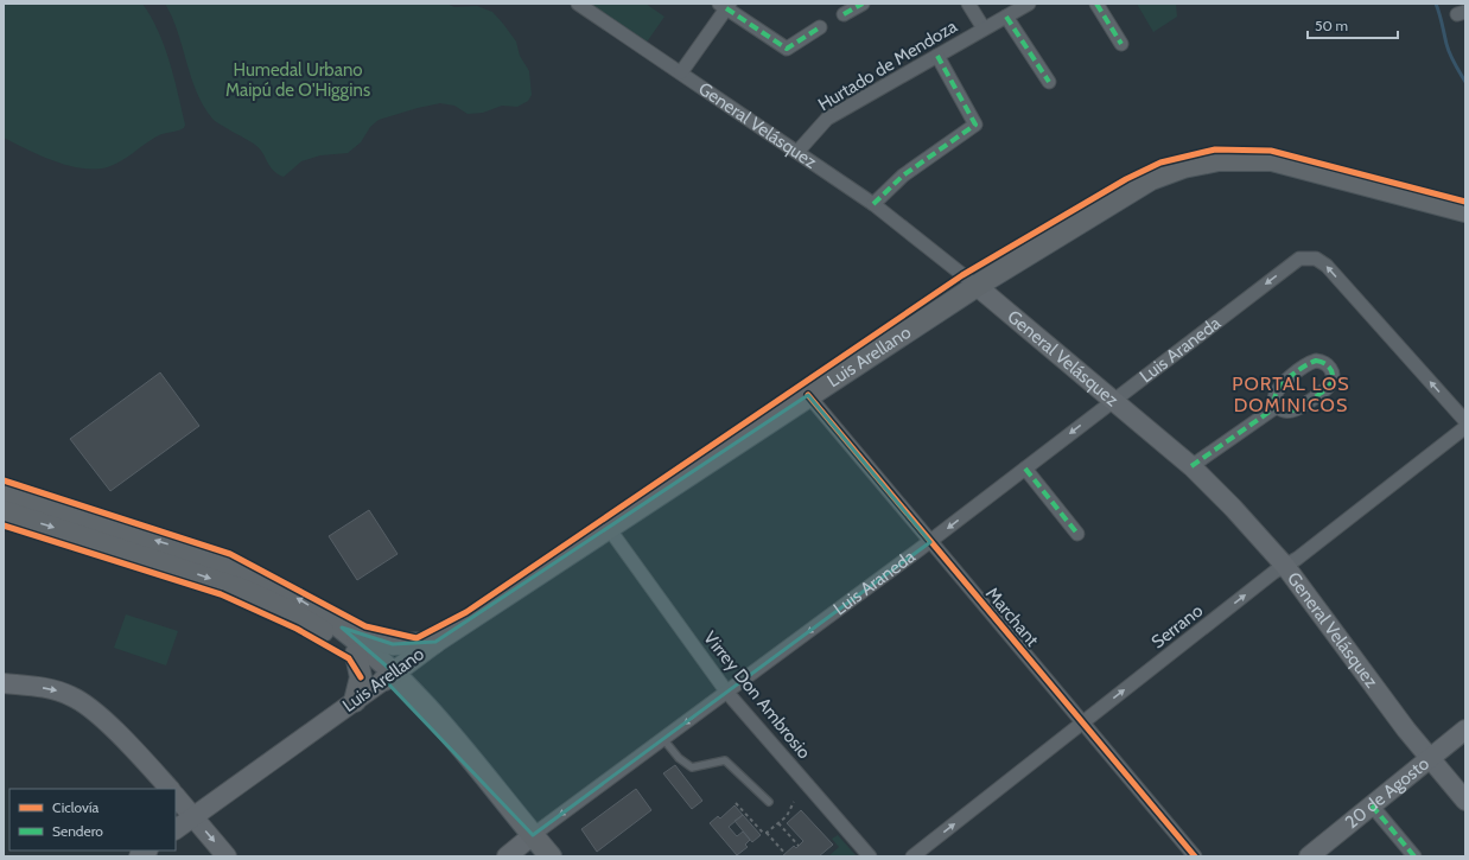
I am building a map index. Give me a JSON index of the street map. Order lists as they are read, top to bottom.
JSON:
{
  "streets": {
    "main road": ["Luis Arellano"],
    "street": [
      "Hurtado de Mendoza",
      "General Velásquez",
      "Luis Araneda",
      "Marchant",
      "Serrano",
      "Virrey Don Ambrosio",
      "20 de Agosto"
    ]
  },
  "crossings": [
    ["Hurtado de Mendoza", "General Velásquez"],
    ["General Velásquez", "Luis Araneda"],
    ["General Velásquez", "Luis Arellano"],
    ["General Velásquez", "Serrano"],
    ["General Velásquez", "20 de Agosto"],
    ["Luis Araneda", "Marchant"],
    ["Luis Araneda", "Virrey Don Ambrosio"],
    ["Luis Arellano", "Marchant"],
    ["Luis Arellano", "Virrey Don Ambrosio"],
    ["Marchant", "Serrano"]
  ],
  "one_way": ["Luis Araneda", "Serrano"],
  "districts": ["PORTAL LOS DOMINICOS"],
  "parks": ["Humedal Urbano Maipú de O'Higgins"],
  "legend": ["Ciclovía", "Sendero"],
  "scale_bar": "50 m"
}
